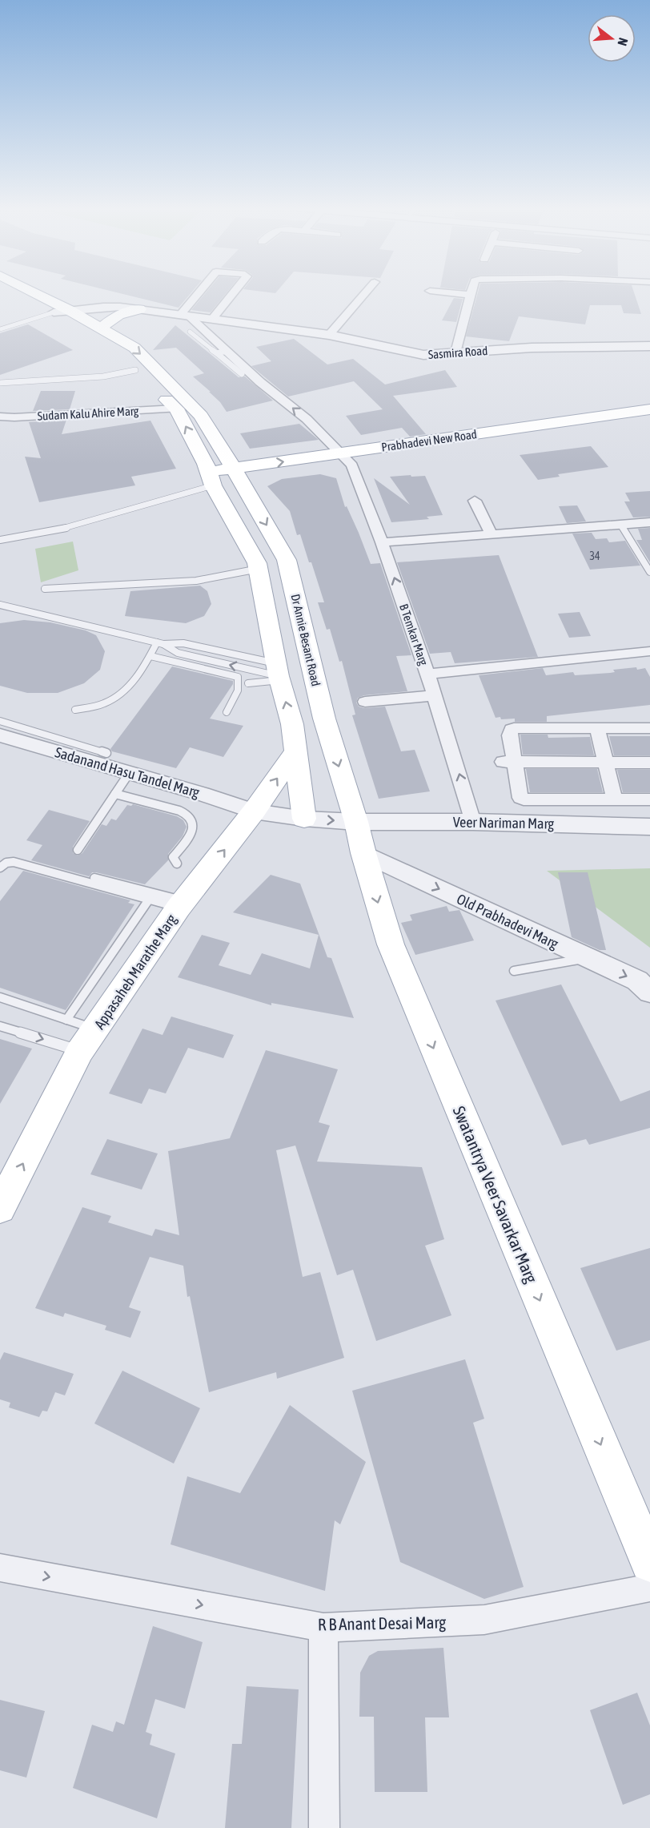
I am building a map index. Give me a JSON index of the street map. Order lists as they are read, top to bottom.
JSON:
{
  "streets": {
    "main road": [
      "Prabhadevi New Road",
      "Dr Annie Besant Road",
      "Appasaheb Marathe Marg",
      "Swatantrya Veer Savarkar Marg"
    ],
    "street": [
      "Sasmira Road",
      "Sudam Kalu Ahire Marg",
      "B Temkar Marg",
      "Sadanand Hasu Tandel Marg",
      "Veer Nariman Marg",
      "Old Prabhadevi Marg",
      "R B Anant Desai Marg"
    ]
  },
  "crossings": [
    ["Sasmira Road", "Dr Annie Besant Road"],
    ["Prabhadevi New Road", "B Temkar Marg"],
    ["Prabhadevi New Road", "Dr Annie Besant Road"],
    ["B Temkar Marg", "Veer Nariman Marg"],
    ["Dr Annie Besant Road", "Veer Nariman Marg"],
    ["Dr Annie Besant Road", "Swatantrya Veer Savarkar Marg"],
    ["Sadanand Hasu Tandel Marg", "Veer Nariman Marg"],
    ["Sadanand Hasu Tandel Marg", "Appasaheb Marathe Marg"],
    ["Veer Nariman Marg", "Swatantrya Veer Savarkar Marg"],
    ["Old Prabhadevi Marg", "Swatantrya Veer Savarkar Marg"]
  ],
  "one_way": ["Appasaheb Marathe Marg", "Swatantrya Veer Savarkar Marg", "R B Anant Desai Marg"],
  "house_numbers": ["34"],
  "north": "right"
}
